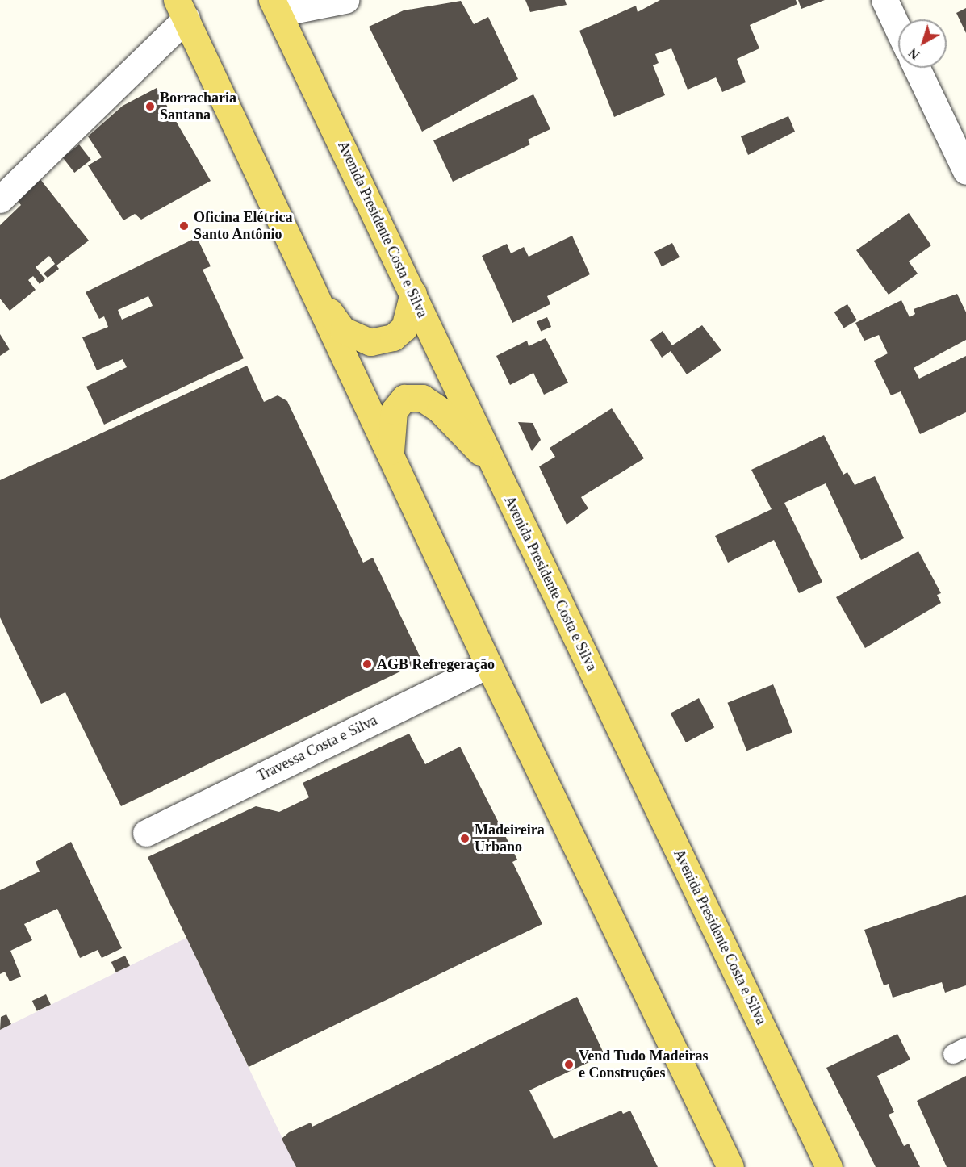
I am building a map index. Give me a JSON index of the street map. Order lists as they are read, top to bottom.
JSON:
{
  "streets": {
    "main road": ["Avenida Presidente Costa e Silva"],
    "street": ["Travessa Costa e Silva"]
  },
  "places": [
    "Borracharia Santana",
    "Oficina Elétrica Santo Antônio",
    "AGB Refregeração",
    "Madeireira Urbano",
    "Vend Tudo Madeiras e Construções"
  ],
  "north": "bottom left"
}
